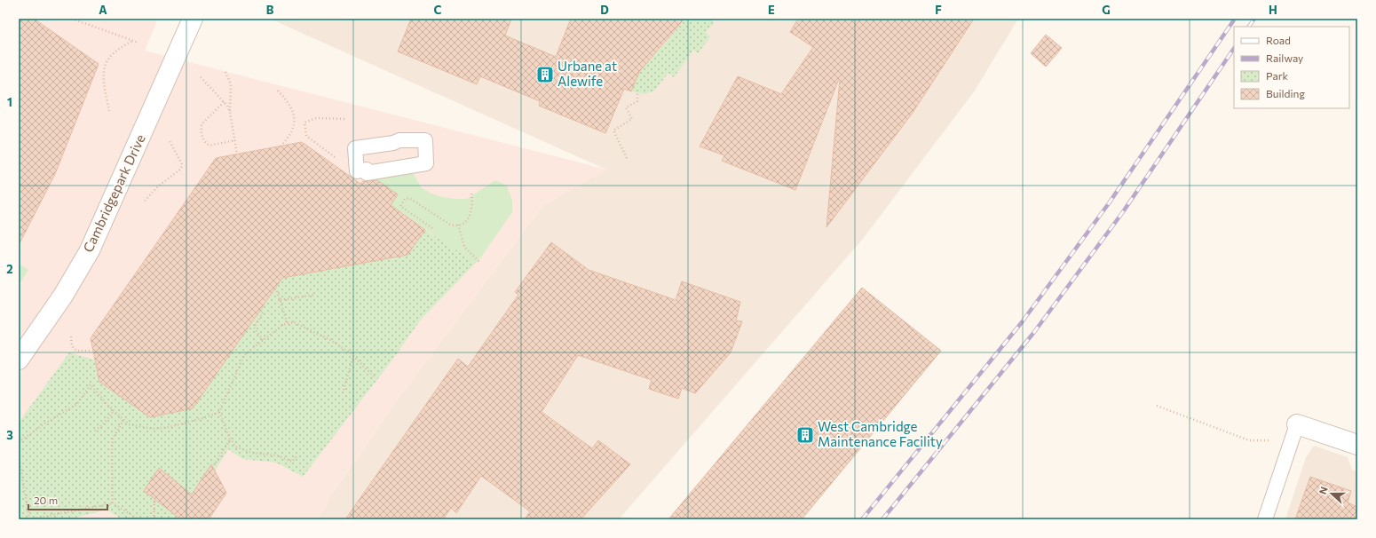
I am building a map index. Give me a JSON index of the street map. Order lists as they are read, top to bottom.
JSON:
{
  "streets": {
    "street": ["Cambridgepark Drive"]
  },
  "places": {
    "building": ["Urbane at Alewife", "West Cambridge Maintenance Facility"]
  },
  "legend": [
    "Road",
    "Railway",
    "Park",
    "Building"
  ],
  "scale_bar": "20 m",
  "north": "left",
  "grid": {
    "columns": [
      "A",
      "B",
      "C",
      "D",
      "E",
      "F",
      "G",
      "H"
    ],
    "rows": ["1", "2", "3"]
  }
}
